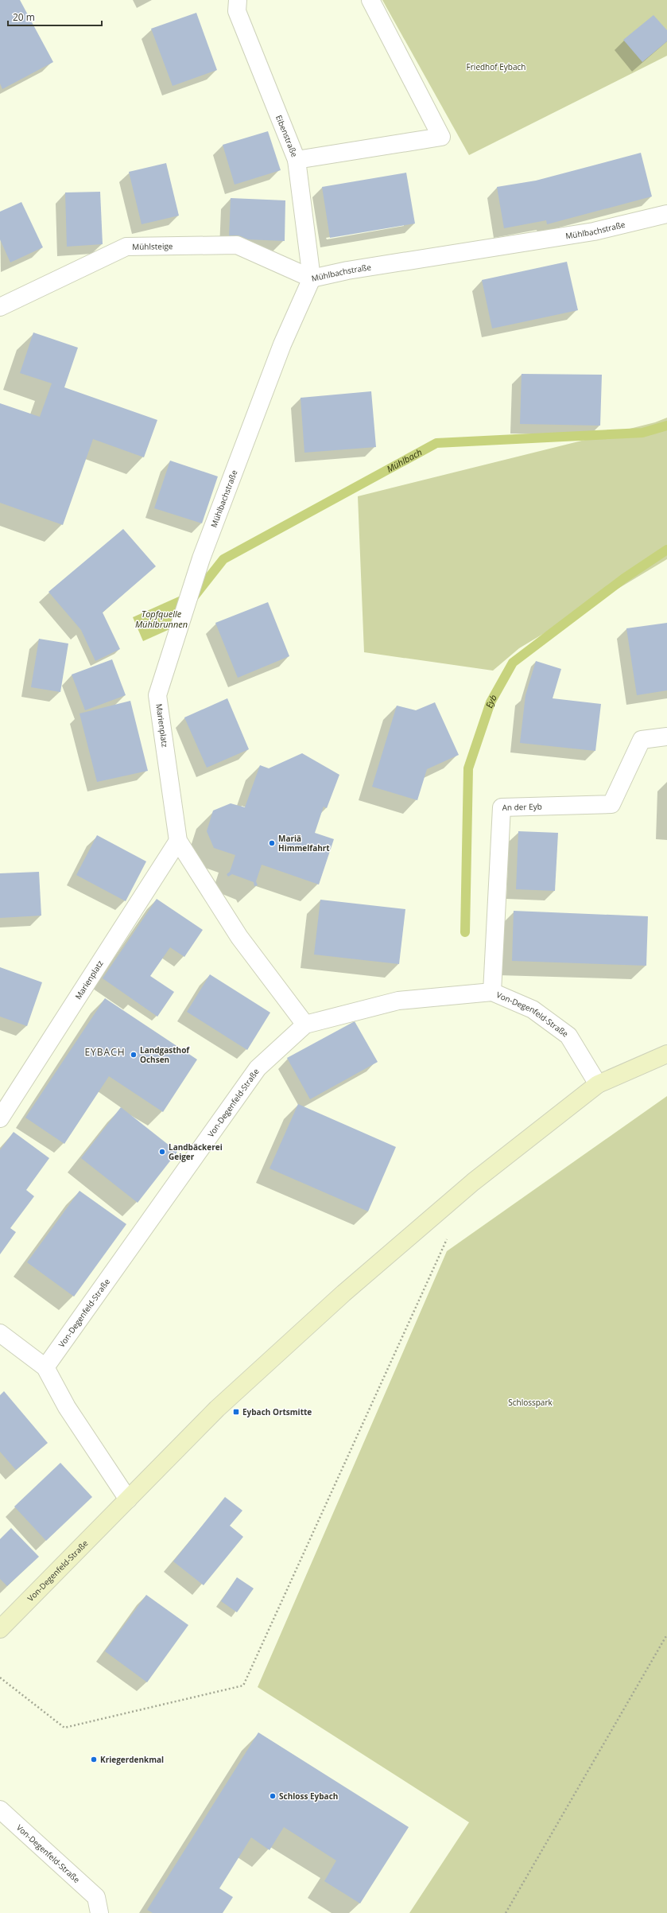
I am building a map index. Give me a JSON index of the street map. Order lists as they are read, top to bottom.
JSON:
{
  "streets": {
    "main road": ["Von-Degenfeld-Straße"],
    "street": [
      "Eibenstraße",
      "Mühlbachstraße",
      "Mühlsteige",
      "Marienplatz",
      "An der Eyb"
    ]
  },
  "crossings": [
    ["Eibenstraße", "Mühlbachstraße"],
    ["Eibenstraße", "Mühlsteige"],
    ["Mühlbachstraße", "Mühlsteige"],
    ["Mühlbachstraße", "Marienplatz"],
    ["Marienplatz", "Von-Degenfeld-Straße"],
    ["An der Eyb", "Von-Degenfeld-Straße"]
  ],
  "districts": ["EYBACH"],
  "water": ["Mühlbach", "Topfquelle Mühlbrunnen", "Eyb"],
  "parks": ["Friedhof Eybach", "Schlosspark"],
  "places": {
    "other": [
      "Mariä Himmelfahrt",
      "Landgasthof Ochsen",
      "Landbäckerei Geiger",
      "Kriegerdenkmal",
      "Schloss Eybach"
    ],
    "transit": ["Eybach Ortsmitte"]
  },
  "scale_bar": "20 m"
}
